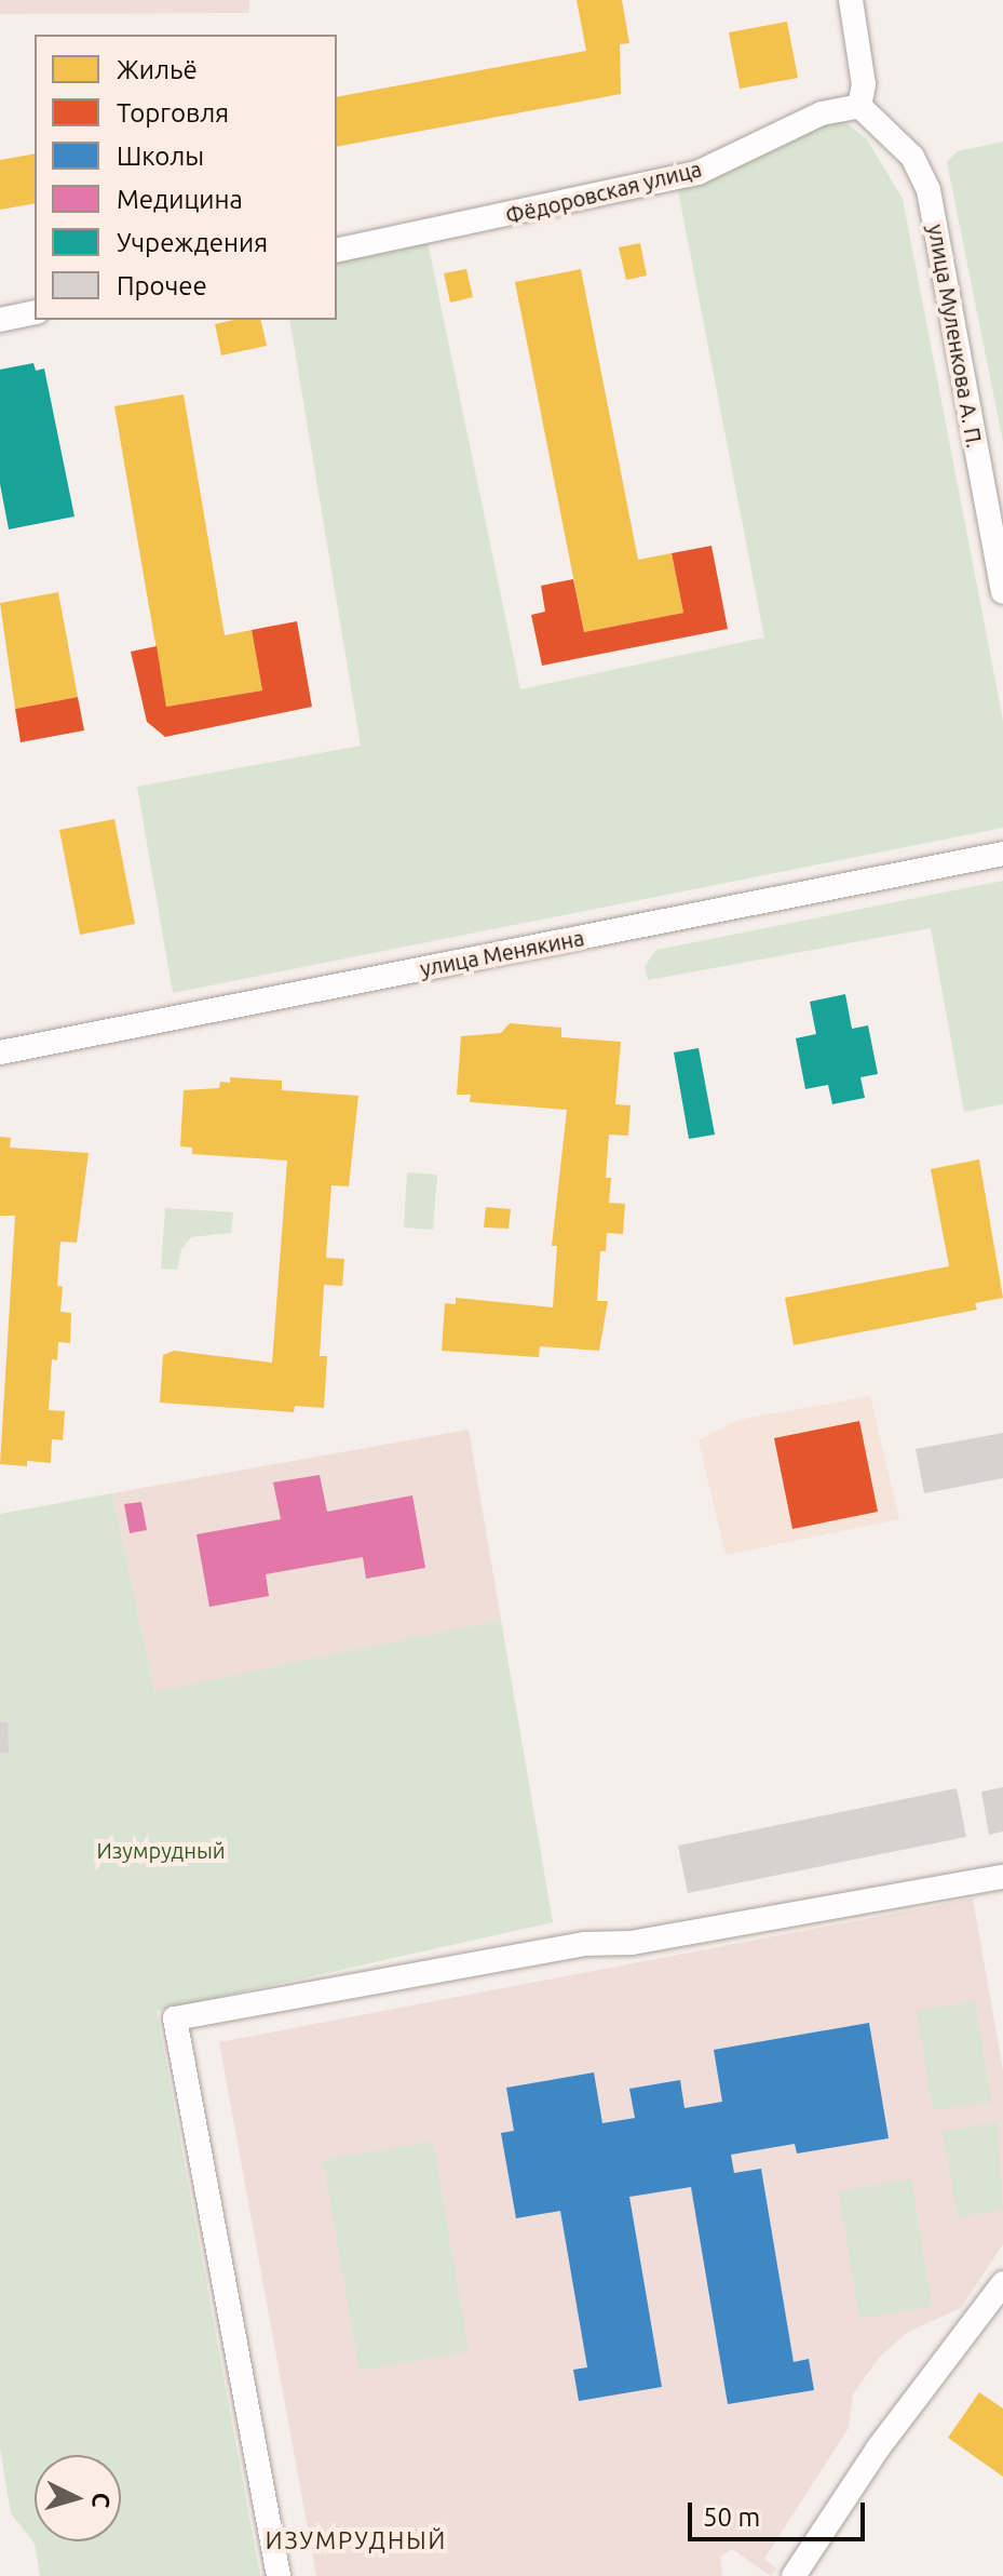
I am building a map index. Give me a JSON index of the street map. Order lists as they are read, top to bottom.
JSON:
{
  "streets": {
    "street": ["Фёдоровская улица", "улица Муленкова А. П.", "улица Менякина"]
  },
  "crossings": [
    ["Фёдоровская улица", "улица Муленкова А. П."]
  ],
  "districts": ["ИЗУМРУДНЫЙ"],
  "parks": ["Изумрудный"],
  "legend": [
    "Жильё",
    "Торговля",
    "Школы",
    "Медицина",
    "Учреждения",
    "Прочее"
  ],
  "scale_bar": "50 m",
  "north": "right"
}
